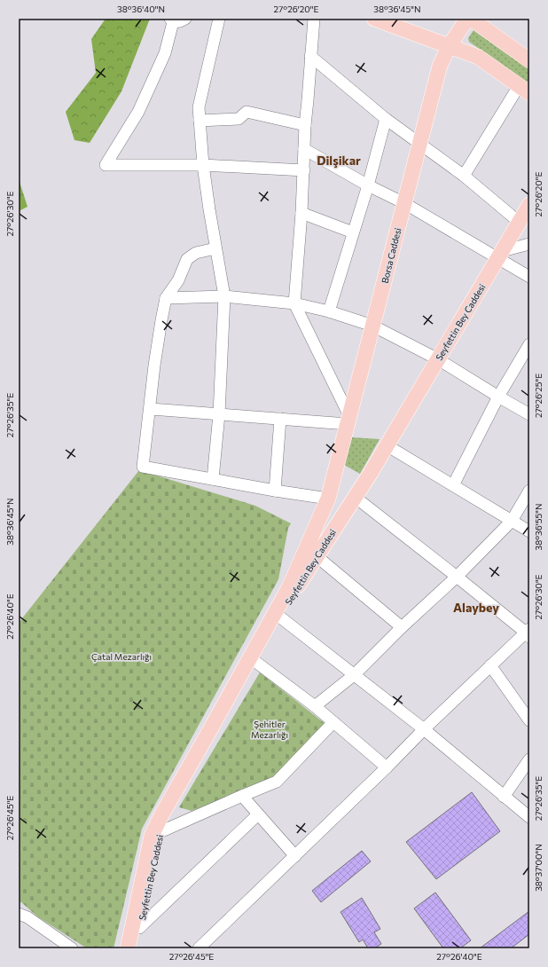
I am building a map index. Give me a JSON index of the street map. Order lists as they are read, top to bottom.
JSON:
{
  "streets": {
    "main road": ["Borsa Caddesi", "Seyfettin Bey Caddesi"]
  },
  "crossings": [
    ["Borsa Caddesi", "Seyfettin Bey Caddesi"]
  ],
  "districts": ["Dilşikar", "Alaybey"],
  "parks": ["Çatal Mezarlığı", "Şehitler Mezarlığı"],
  "coordinates": [
    "38°36'40\"N",
    "27°26'20\"E",
    "38°36'45\"N",
    "27°26'30\"E",
    "27°26'25\"E",
    "27°26'35\"E",
    "38°36'55\"N",
    "27°26'40\"E",
    "27°26'45\"E",
    "38°37'00\"N"
  ]
}
